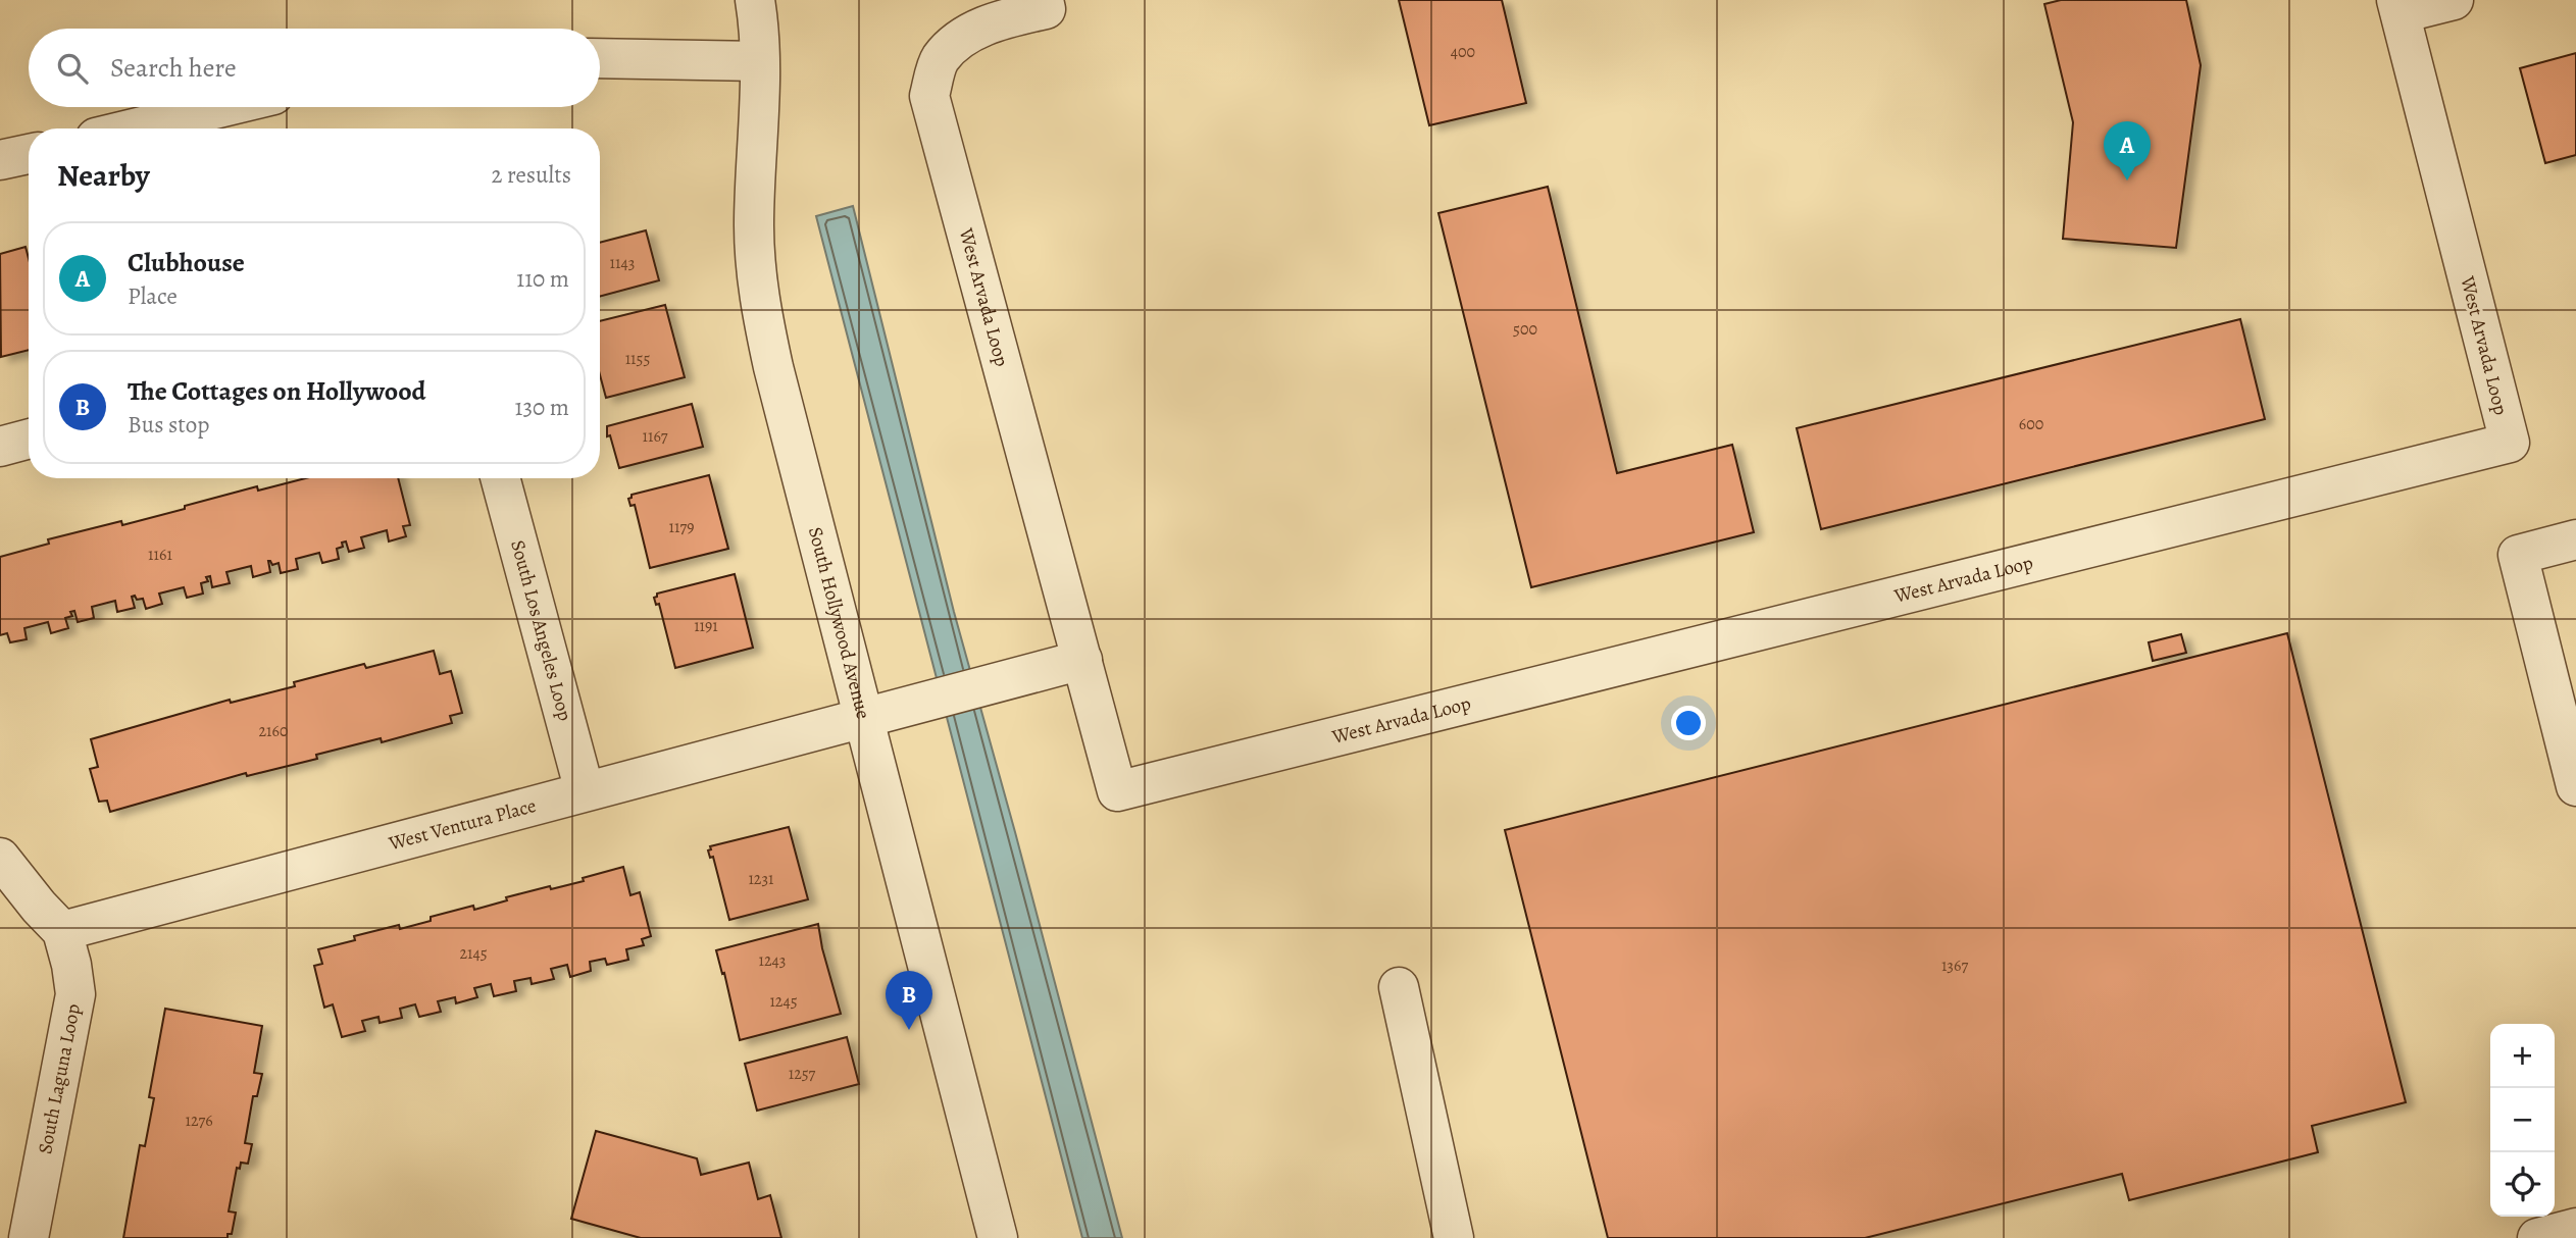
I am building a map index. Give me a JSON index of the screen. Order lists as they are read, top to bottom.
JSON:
{
  "streets": {
    "street": [
      "West Arvada Loop",
      "South Hollywood Avenue",
      "South Los Angeles Loop",
      "West Ventura Place",
      "South Laguna Loop"
    ]
  },
  "crossings": [
    ["South Hollywood Avenue", "West Ventura Place"],
    ["South Los Angeles Loop", "West Ventura Place"],
    ["West Ventura Place", "South Laguna Loop"]
  ],
  "house_numbers": [
    "400",
    "1143",
    "500",
    "1155",
    "600",
    "1167",
    "1179",
    "1161",
    "1191",
    "2160",
    "1231",
    "2145",
    "1243",
    "1367",
    "1245",
    "1257",
    "1276"
  ],
  "page": {
    "search": "Search here",
    "pins": ["A", "B"],
    "heading": ["Nearby", "2 results"],
    "list": [
      {
        "mark": "A",
        "name": "Clubhouse",
        "note": "Place",
        "value": "110 m"
      },
      {
        "mark": "B",
        "name": "The Cottages on Hollywood",
        "note": "Bus stop",
        "value": "130 m"
      }
    ],
    "map_buttons": ["+", "−"]
  }
}
